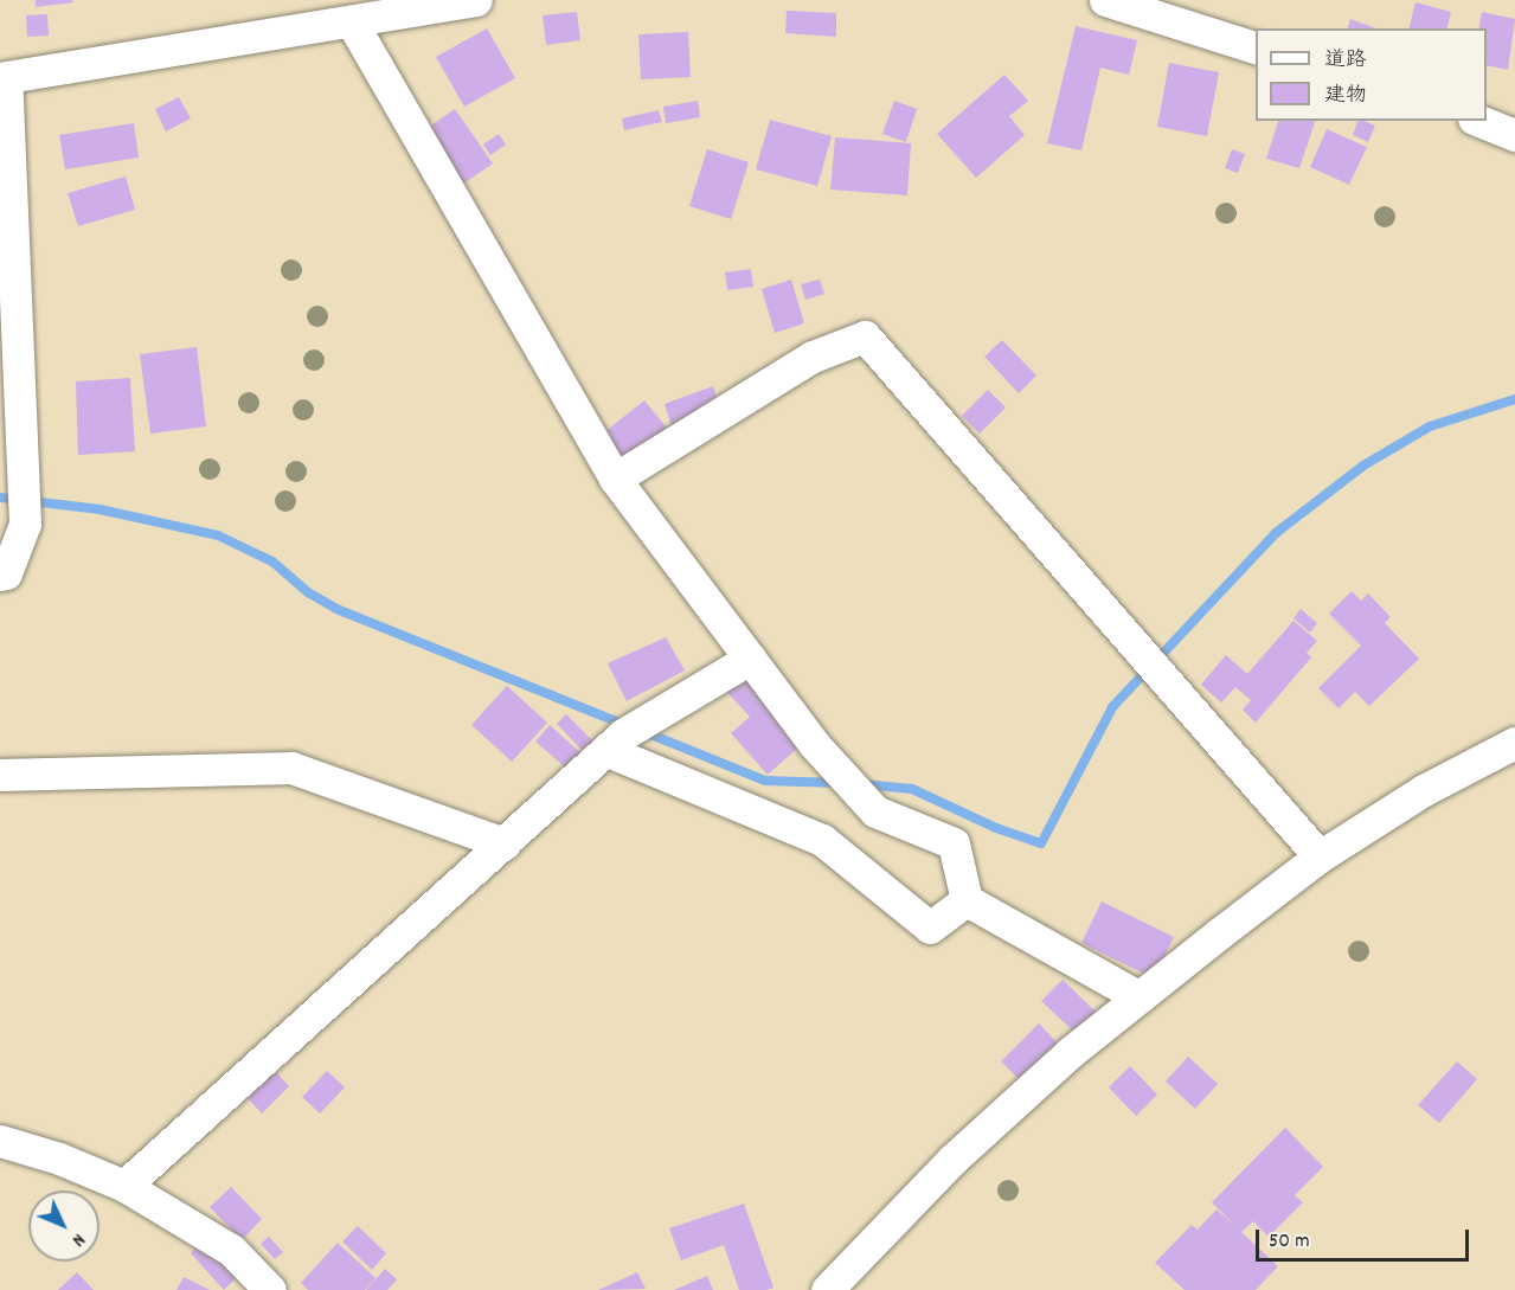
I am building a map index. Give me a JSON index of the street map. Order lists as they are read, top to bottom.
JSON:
{
  "legend": ["道路", "建物"],
  "scale_bar": "50 m",
  "north": "bottom right"
}
